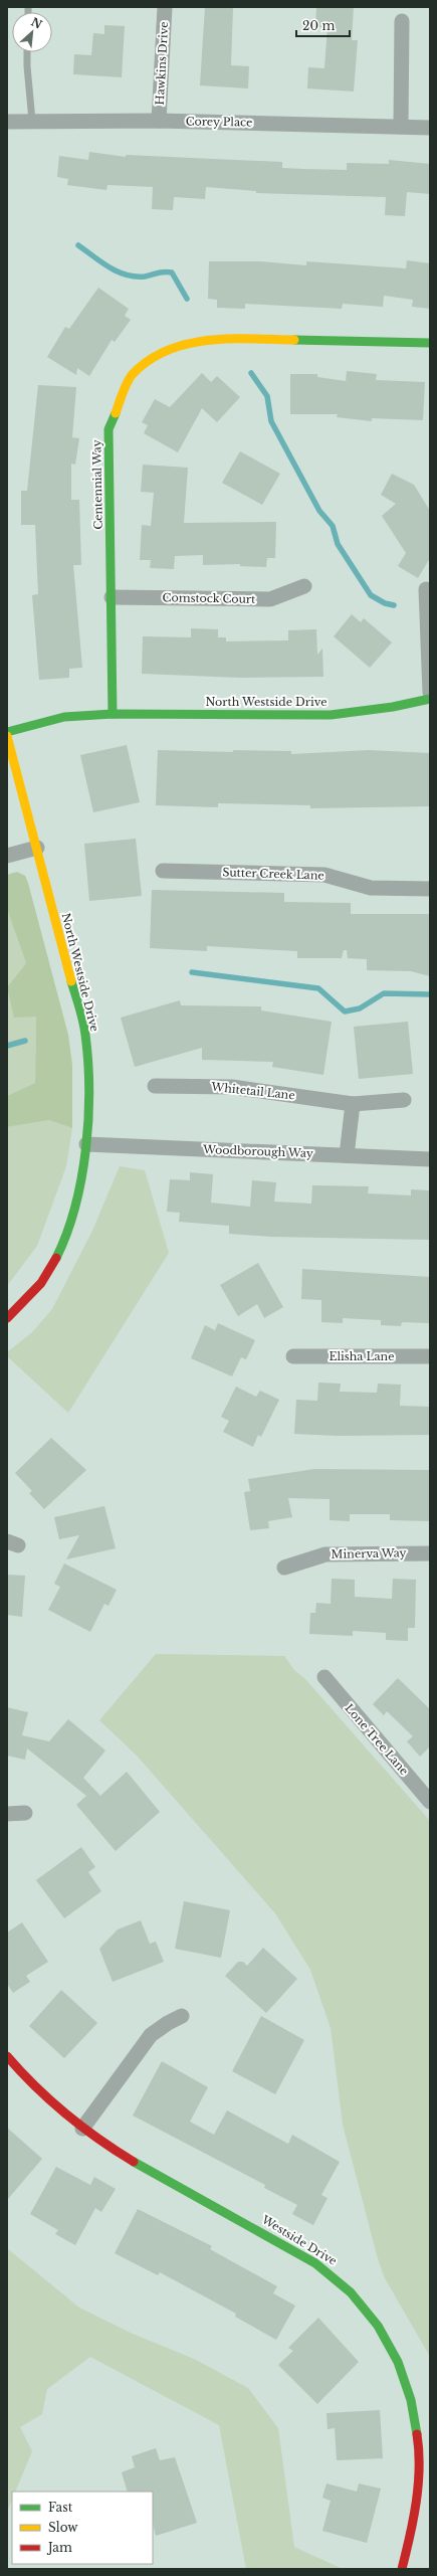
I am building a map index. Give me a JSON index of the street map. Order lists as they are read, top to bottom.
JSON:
{
  "streets": {
    "street": [
      "Hawkins Drive",
      "Corey Place",
      "Centennial Way",
      "Comstock Court",
      "North Westside Drive",
      "Sutter Creek Lane",
      "Whitetail Lane",
      "Woodborough Way",
      "Elisha Lane",
      "Minerva Way",
      "Lone Tree Lane",
      "Westside Drive"
    ]
  },
  "crossings": [
    ["Hawkins Drive", "Corey Place"],
    ["Centennial Way", "Comstock Court"],
    ["Centennial Way", "North Westside Drive"],
    ["North Westside Drive", "Woodborough Way"]
  ],
  "legend": ["Fast", "Slow", "Jam"],
  "scale_bar": "20 m",
  "north": "top right"
}
